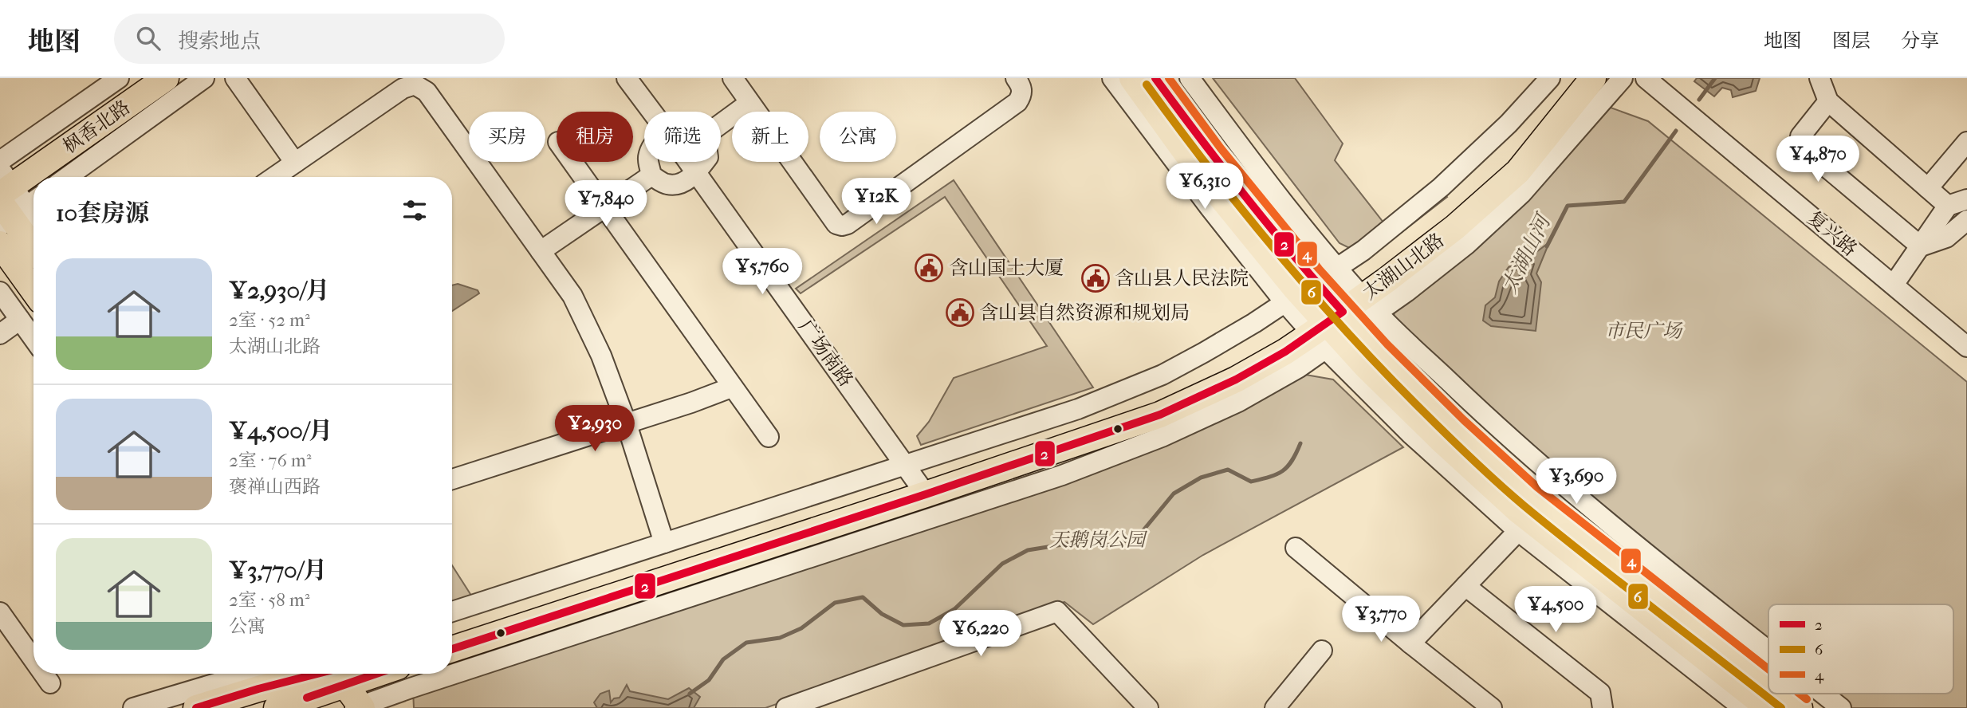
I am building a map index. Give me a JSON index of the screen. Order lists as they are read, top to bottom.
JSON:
{
  "streets": {
    "main road": ["枫香北路", "太湖山北路"],
    "street": ["复兴路", "广场南路"]
  },
  "crossings": [
    ["太湖山北路", "广场南路"]
  ],
  "water": ["太湖山河"],
  "parks": ["市民广场", "天鹅岗公园"],
  "places": {
    "public building": ["含山国土大厦", "含山县人民法院", "含山县自然资源和规划局"]
  },
  "lines": ["transit line 2", "transit line 4", "transit line 6"],
  "legend": ["2", "6", "4"],
  "page": {
    "header": "地图",
    "search": "搜索地点",
    "nav": ["地图", "图层", "分享"],
    "chip": [
      "买房",
      "租房",
      "筛选",
      "新上",
      "公寓"
    ],
    "price": [
      "¥4,870",
      "¥6,310",
      "¥12K",
      "¥7,840",
      "¥5,760",
      "¥2,930",
      "¥3,690",
      "¥4,500",
      "¥3,770",
      "¥6,220"
    ],
    "heading": "10套房源",
    "list": [
      {
        "name": "¥2,930/月",
        "note": "2室 · 52 m² · 太湖山北路"
      },
      {
        "name": "¥4,500/月",
        "note": "2室 · 76 m² · 褒禅山西路"
      },
      {
        "name": "¥3,770/月",
        "note": "2室 · 58 m² · 公寓"
      }
    ]
  }
}
